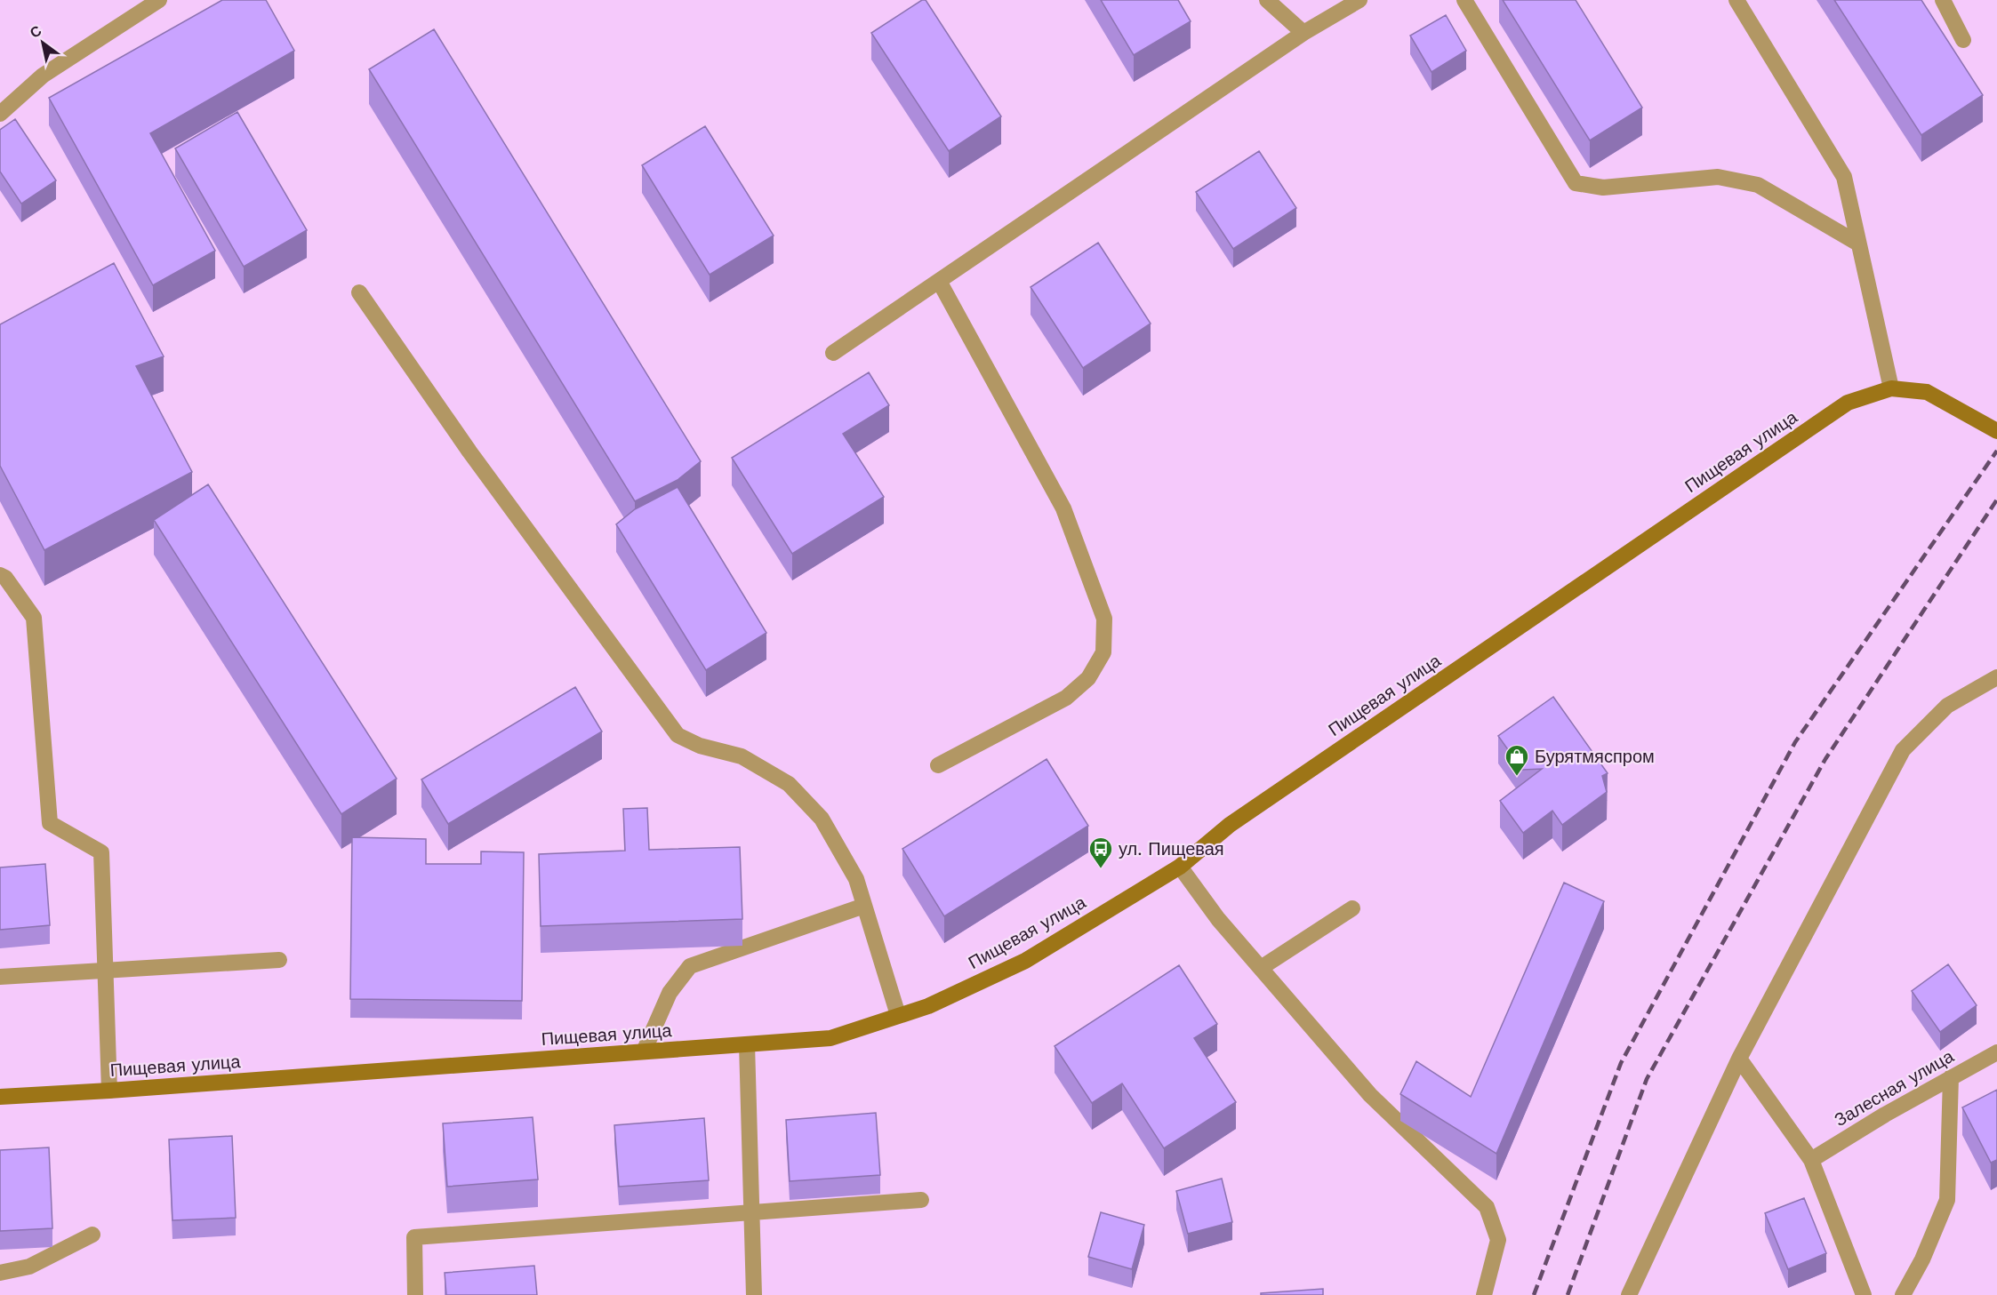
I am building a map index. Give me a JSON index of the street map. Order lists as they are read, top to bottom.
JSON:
{
  "streets": {
    "main road": ["Пищевая улица"],
    "street": ["Залесная улица"]
  },
  "places": {
    "shop": ["Бурятмяспром"],
    "bus stop": ["ул. Пищевая"]
  },
  "north": "top left"
}
